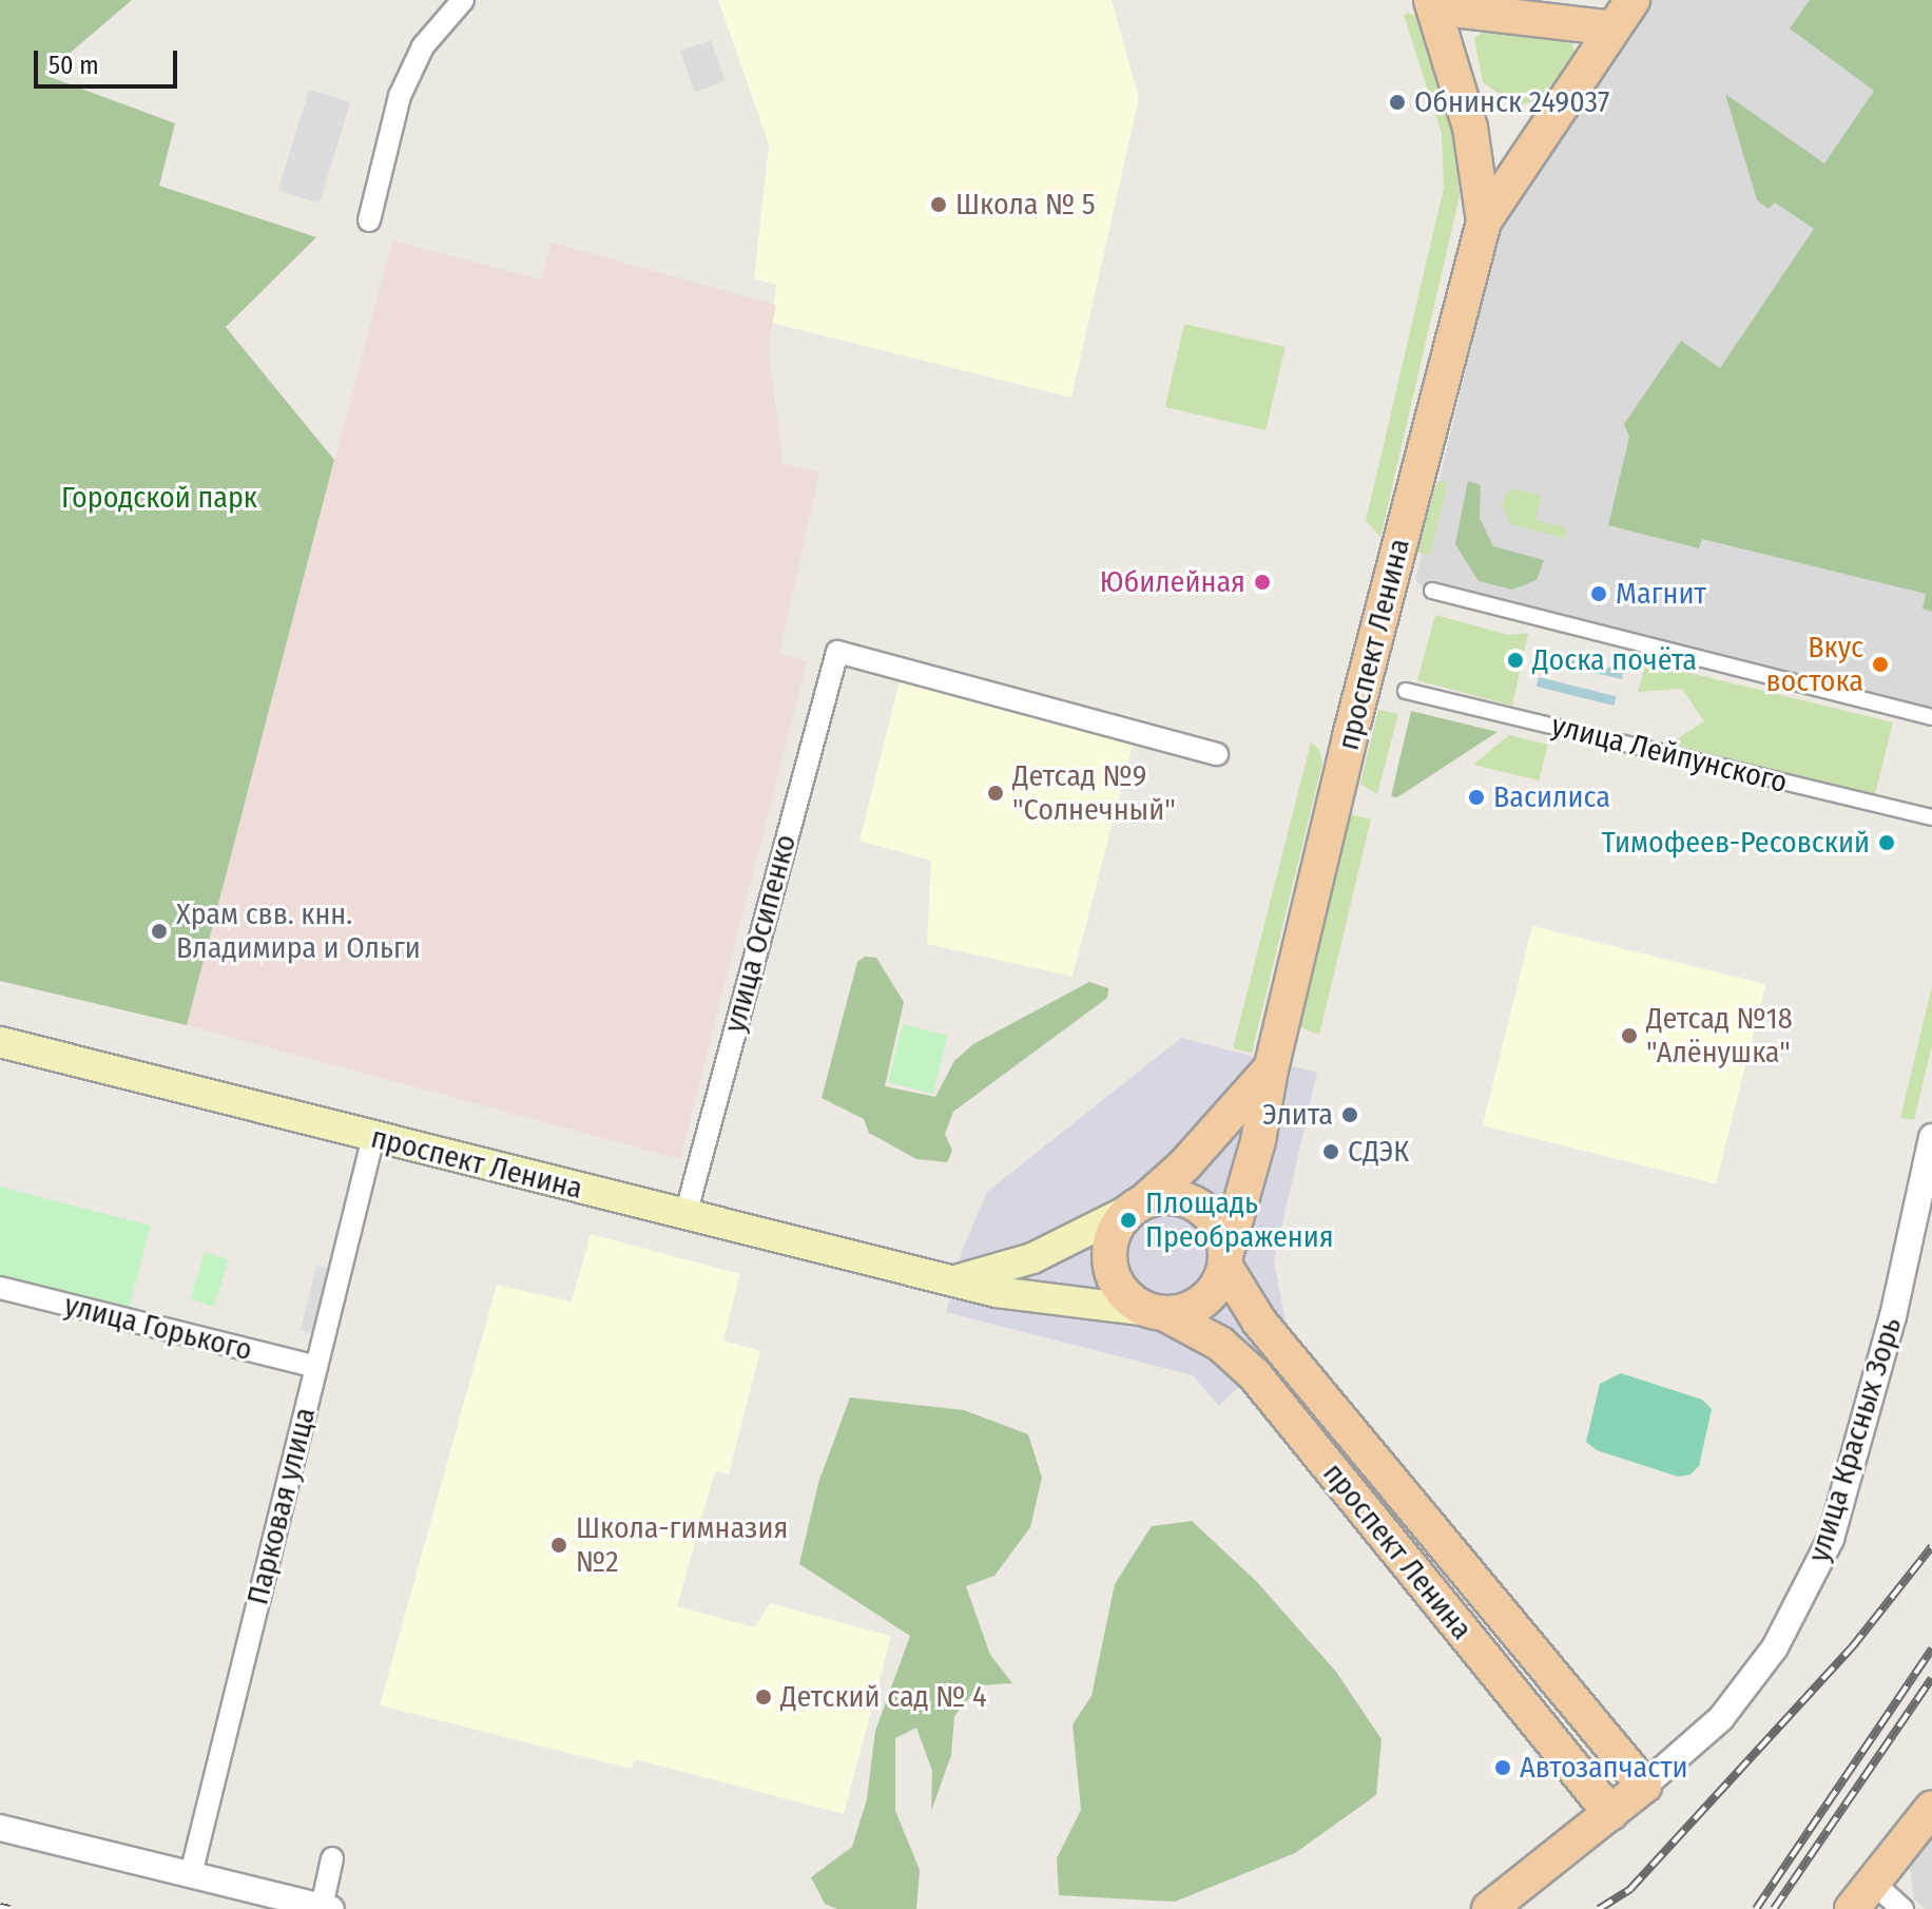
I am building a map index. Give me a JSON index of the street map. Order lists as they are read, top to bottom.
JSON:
{
  "streets": {
    "main road": ["проспект Ленина"],
    "street": [
      "улица Лейпунского",
      "улица Осипенко",
      "улица Горького",
      "улица Красных Зорь",
      "Парковая улица"
    ]
  },
  "crossings": [
    ["проспект Ленина", "улица Осипенко"],
    ["проспект Ленина", "улица Красных Зорь"],
    ["проспект Ленина", "Парковая улица"],
    ["улица Горького", "Парковая улица"]
  ],
  "parks": ["Городской парк"],
  "places": [
    "Обнинск 249037",
    "Школа № 5",
    "Юбилейная",
    "Магнит",
    "Доска почёта",
    "Вкус востока",
    "Детсад №9 \"Солнечный\"",
    "Василиса",
    "Тимофеев-Ресовский",
    "Храм свв. кнн. Владимира и Ольги",
    "Детсад №18 \"Алёнушка\"",
    "Элита",
    "СДЭК",
    "Площадь Преображения",
    "Школа-гимназия №2",
    "Детский сад № 4",
    "Автозапчасти"
  ],
  "scale_bar": "50 m"
}
